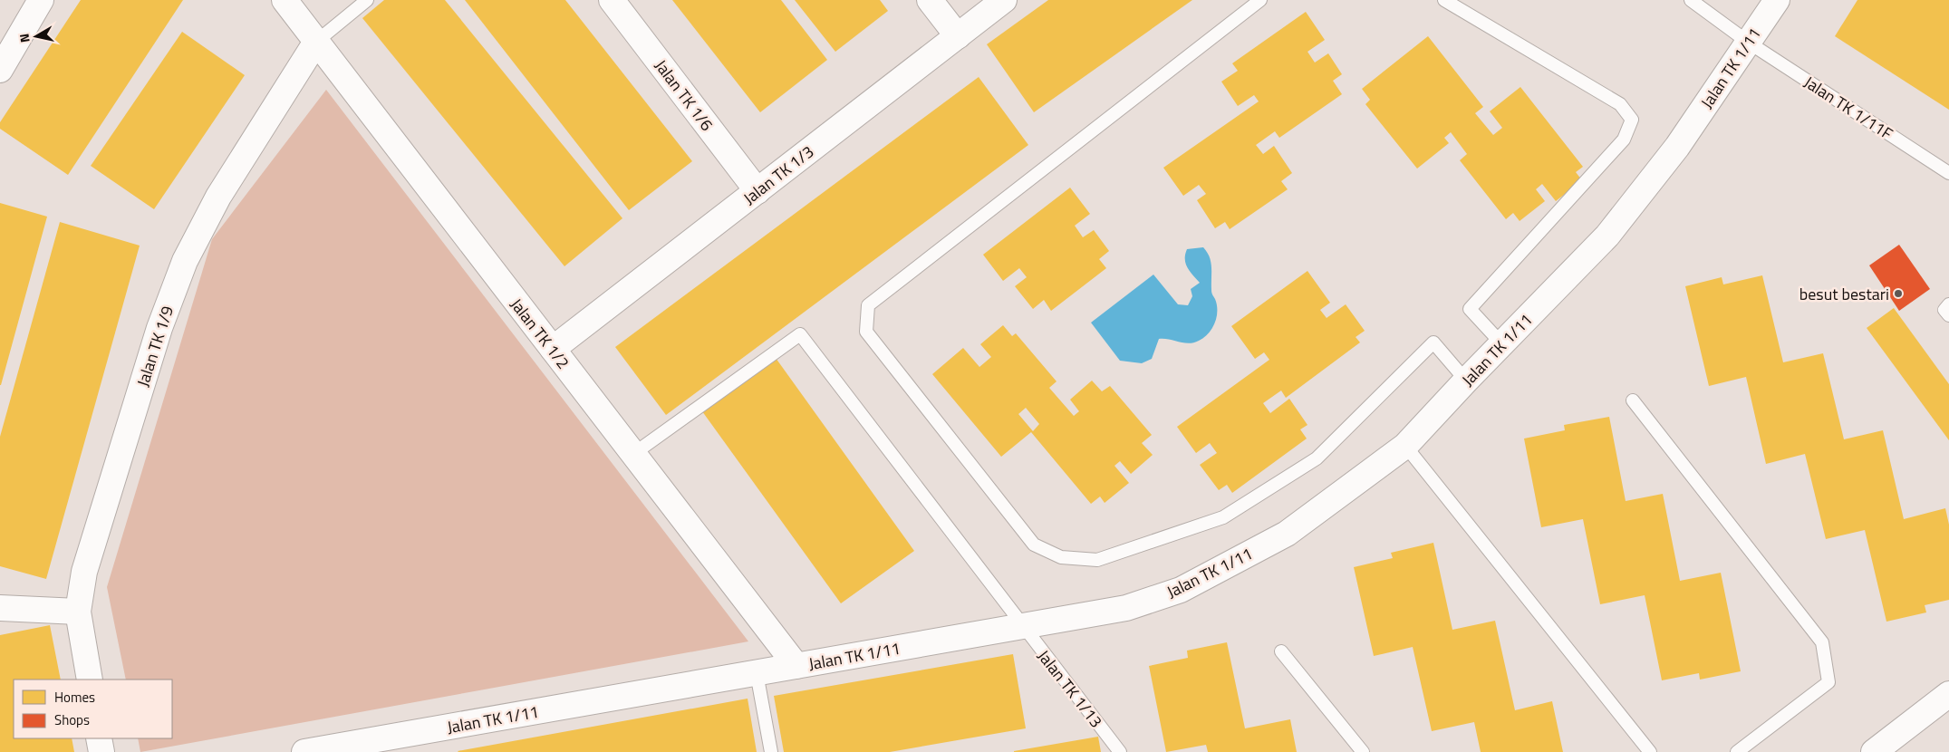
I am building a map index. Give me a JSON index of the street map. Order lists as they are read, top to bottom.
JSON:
{
  "streets": {
    "street": [
      "Jalan TK 1/11",
      "Jalan TK 1/6",
      "Jalan TK 1/3",
      "Jalan TK 1/2",
      "Jalan TK 1/9"
    ],
    "lane": ["Jalan TK 1/11F", "Jalan TK 1/13"]
  },
  "crossings": [
    ["Jalan TK 1/11", "Jalan TK 1/11F"],
    ["Jalan TK 1/11", "Jalan TK 1/2"],
    ["Jalan TK 1/11", "Jalan TK 1/13"],
    ["Jalan TK 1/6", "Jalan TK 1/3"],
    ["Jalan TK 1/3", "Jalan TK 1/2"],
    ["Jalan TK 1/2", "Jalan TK 1/9"],
    ["Jalan TK 1/2", "Jalan TK 1/13"]
  ],
  "places": ["besut bestari"],
  "legend": ["Homes", "Shops"],
  "north": "left"
}
